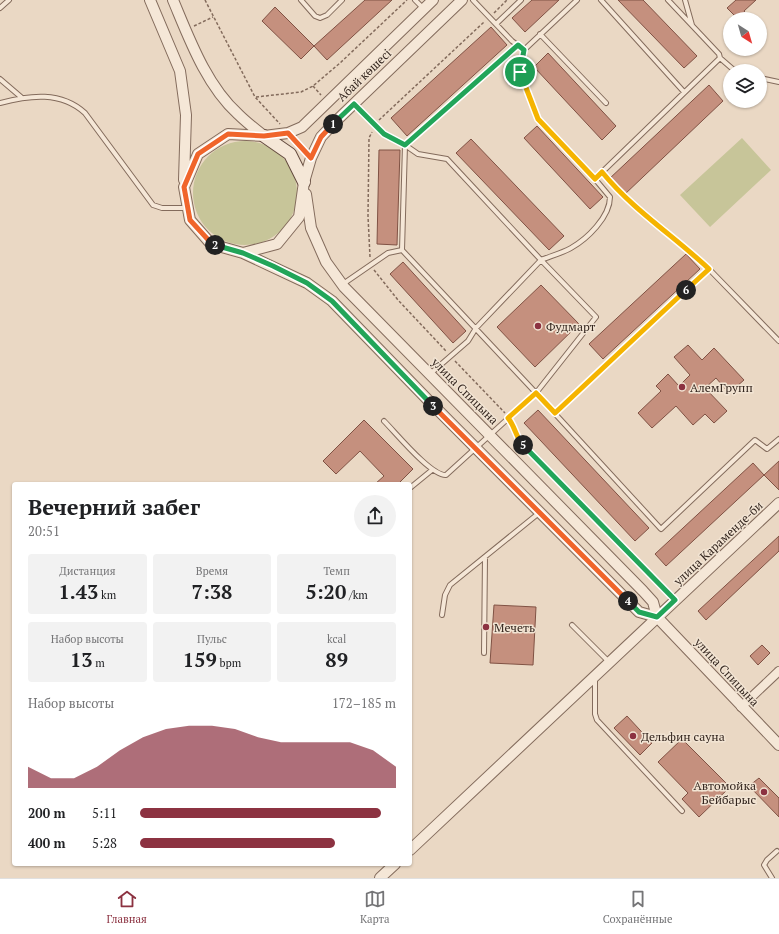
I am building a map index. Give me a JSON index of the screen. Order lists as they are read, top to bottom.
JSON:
{
  "streets": {
    "street": ["Абай көшесі", "улица Спицына", "улица Караменде-би"]
  },
  "crossings": [
    ["Абай көшесі", "улица Спицына"],
    ["улица Спицына", "улица Караменде-би"]
  ],
  "places": [
    "Фудмарт",
    "АлемГрупп",
    "Мечеть",
    "Дельфин сауна",
    "Автомойка Бейбарыс"
  ],
  "north": "bottom right",
  "page": {
    "pins": [
      "1",
      "2",
      "6",
      "3",
      "5",
      "4"
    ],
    "heading": ["Вечерний забег", "20:51"],
    "stats": [
      ["Дистанция", "1.43 km"],
      ["Время", "7:38"],
      ["Темп", "5:20 /km"],
      ["Набор высоты", "13 m"],
      ["Пульс", "159 bpm"],
      ["kcal", "89"]
    ],
    "chart": ["Набор высоты", "172–185 m"],
    "list": [
      {
        "name": "200 m",
        "note": "5:11"
      },
      {
        "name": "400 m",
        "note": "5:28"
      }
    ],
    "tabs": ["Главная", "Карта", "Сохранённые"]
  }
}
